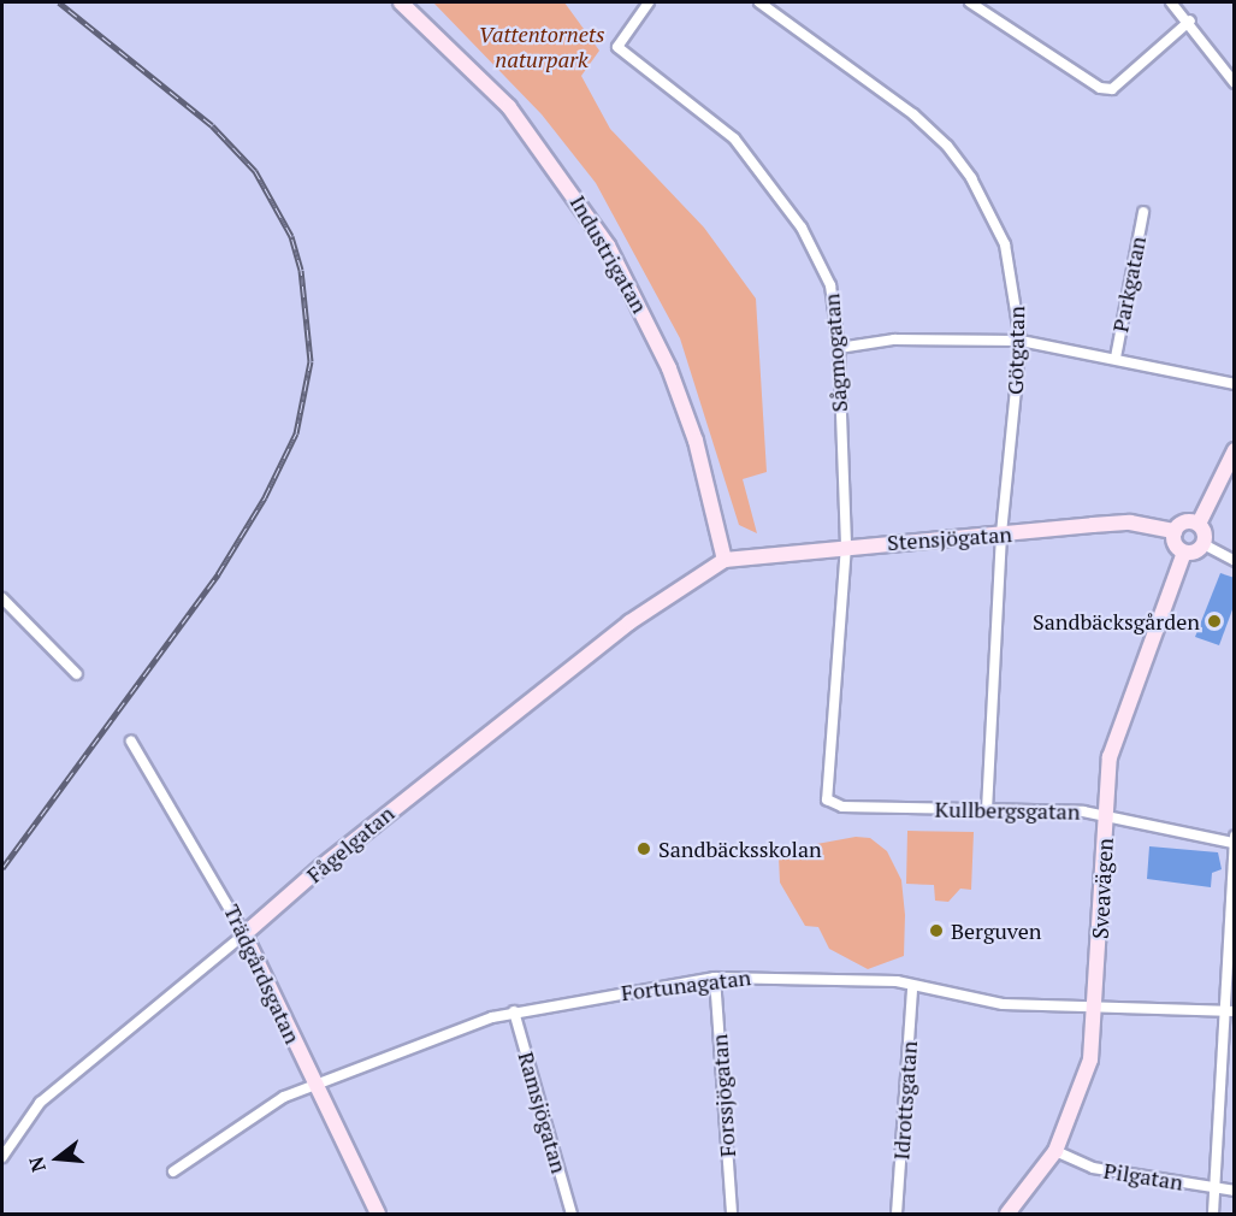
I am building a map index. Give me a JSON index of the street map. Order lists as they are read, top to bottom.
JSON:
{
  "streets": {
    "street": [
      "Industrigatan",
      "Parkgatan",
      "Götgatan",
      "Sågmogatan",
      "Stensjögatan",
      "Kullbergsgatan",
      "Fågelgatan",
      "Sveavägen",
      "Trädgårdsgatan",
      "Fortunagatan",
      "Forssjögatan",
      "Idrottsgatan",
      "Ramsjögatan",
      "Pilgatan"
    ]
  },
  "crossings": [
    ["Industrigatan", "Stensjögatan"],
    ["Industrigatan", "Fågelgatan"],
    ["Parkgatan", "Götgatan"],
    ["Parkgatan", "Sågmogatan"],
    ["Götgatan", "Stensjögatan"],
    ["Götgatan", "Kullbergsgatan"],
    ["Sågmogatan", "Stensjögatan"],
    ["Sågmogatan", "Kullbergsgatan"],
    ["Stensjögatan", "Fågelgatan"],
    ["Stensjögatan", "Sveavägen"],
    ["Kullbergsgatan", "Sveavägen"],
    ["Fågelgatan", "Trädgårdsgatan"],
    ["Sveavägen", "Fortunagatan"],
    ["Sveavägen", "Pilgatan"],
    ["Trädgårdsgatan", "Fortunagatan"],
    ["Fortunagatan", "Forssjögatan"],
    ["Fortunagatan", "Idrottsgatan"],
    ["Fortunagatan", "Ramsjögatan"]
  ],
  "parks": ["Vattentornets naturpark"],
  "places": ["Sandbäcksgården", "Sandbäcksskolan", "Berguven"],
  "north": "left"
}
